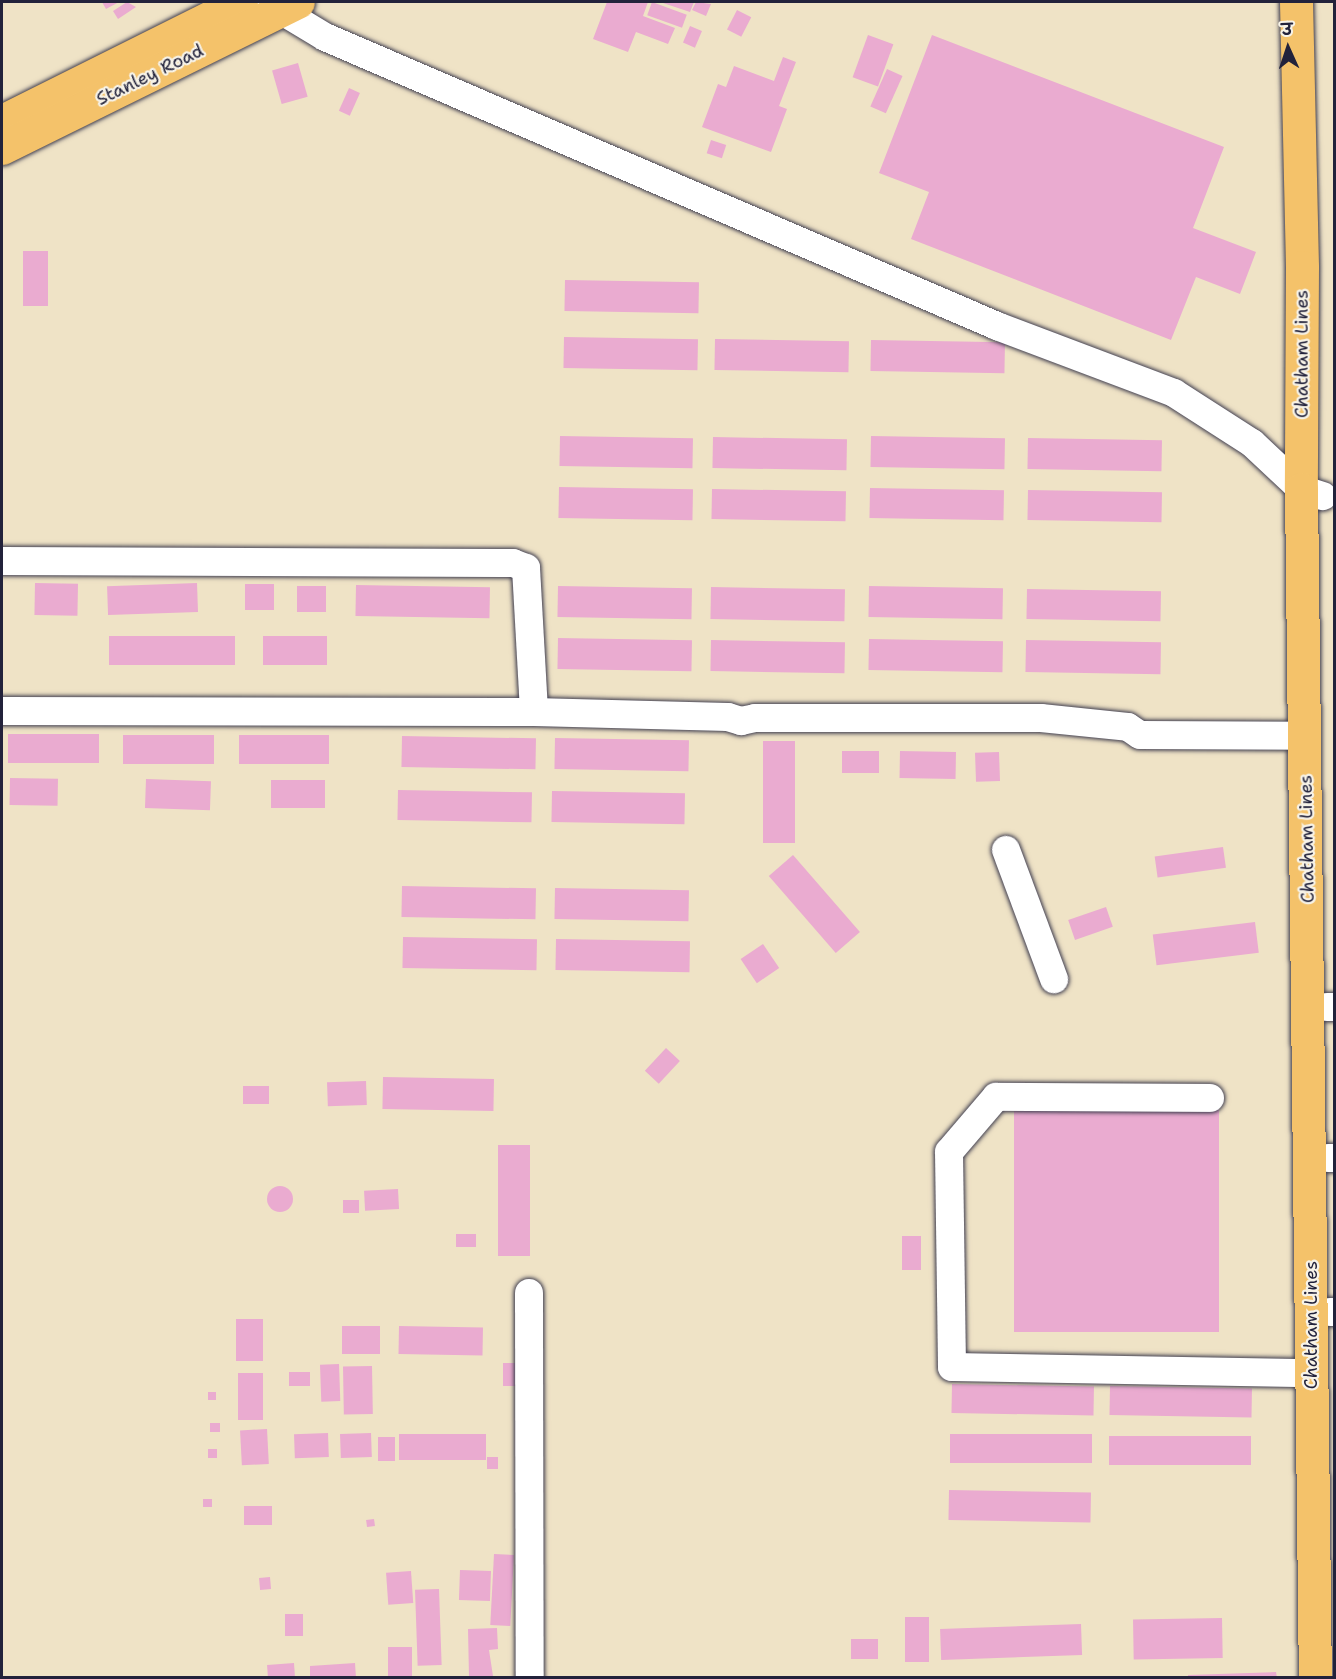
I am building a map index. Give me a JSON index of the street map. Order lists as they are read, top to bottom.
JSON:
{
  "streets": {
    "main road": ["Stanley Road", "Chatham Lines"]
  },
  "north": "top"
}
